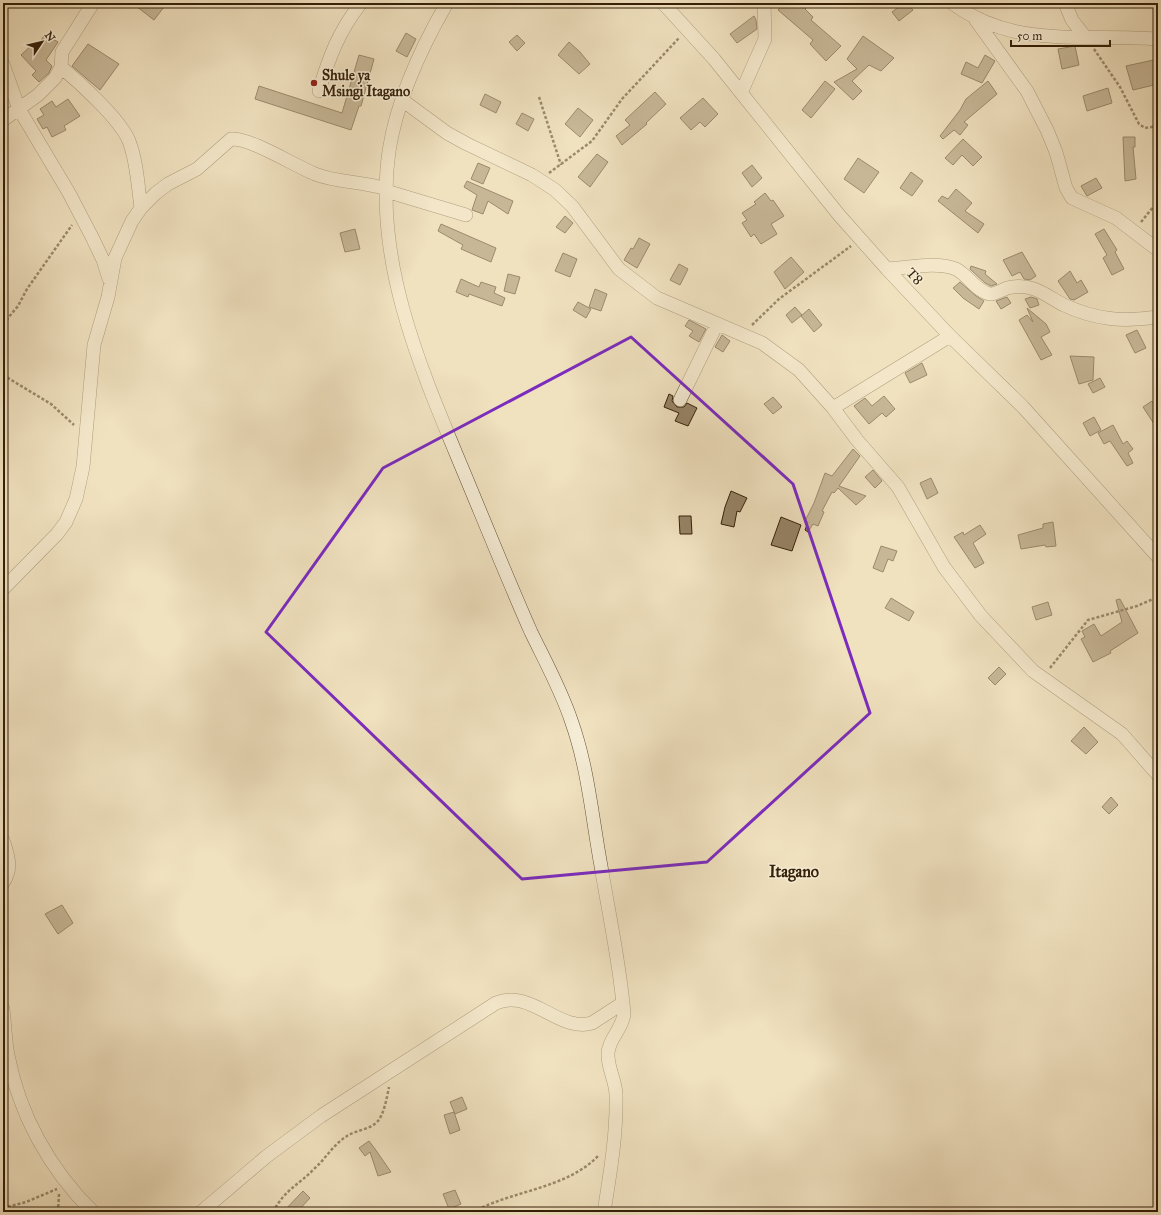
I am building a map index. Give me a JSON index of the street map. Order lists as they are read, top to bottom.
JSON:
{
  "streets": {
    "street": ["T8"]
  },
  "districts": ["Itagano"],
  "places": ["Shule ya Msingi Itagano"],
  "scale_bar": "50 m",
  "north": "top right"
}
